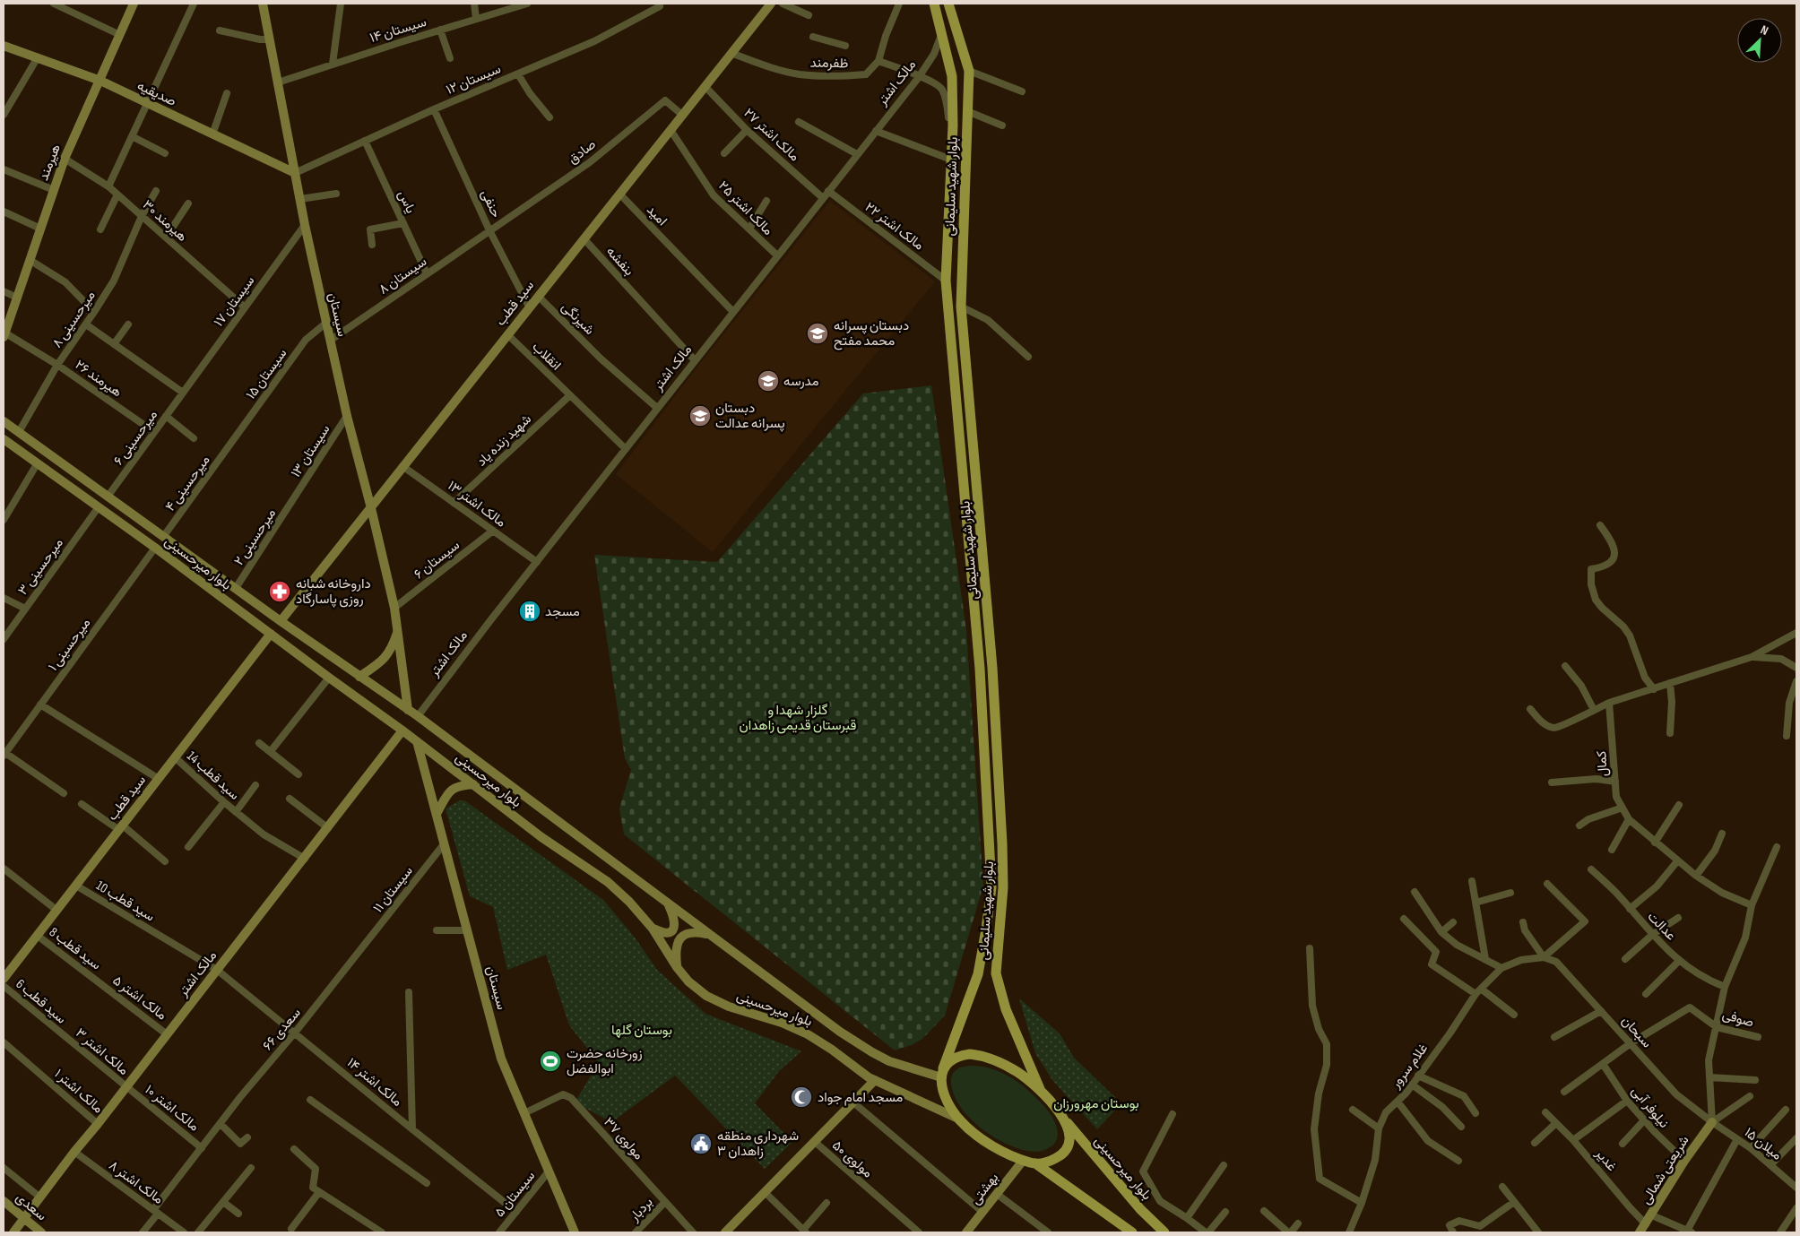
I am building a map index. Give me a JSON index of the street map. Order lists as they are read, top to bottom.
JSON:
{
  "streets": {
    "main road": ["بلوار شهید سلیمانی", "بلوار میرحسینی"],
    "street": [
      "سیستان ۱۴",
      "ظفرمند",
      "سیستان ۱۲",
      "مالک اشتر",
      "صدیقیه",
      "مالک اشتر ۲۷",
      "صادق",
      "هیرمند",
      "یاس",
      "حنفی",
      "مالک اشتر ۲۵",
      "امید",
      "هیرمند ۳۰",
      "مالک اشتر ۲۲",
      "بنفشه",
      "سیستان ۸",
      "سیستان ۱۷",
      "سید قطب",
      "سیستان",
      "شیرنگی",
      "میرحسینی ۸",
      "انقلاب",
      "سیستان ۱۵",
      "هیرمند ۲۶",
      "میرحسینی ۶",
      "شهید زنده یاد",
      "سیستان ۱۳",
      "میرحسینی ۴",
      "مالک اشتر ۱۳",
      "میرحسینی ۲",
      "سیستان ۶",
      "میرحسینی ۳",
      "میرحسینی ۱",
      "کمال",
      "سید قطب 14",
      "سیستان ۱۱",
      "سید قطب 10",
      "عدالت",
      "سید قطب 8",
      "مالک اشتر ۵",
      "سید قطب 6",
      "صوفی",
      "سعدی ۶۶",
      "سبحان",
      "مالک اشتر ۳",
      "غلام سرور",
      "مالک اشتر ۱۴",
      "مالک اشتر ۱",
      "نیلوفر آبی",
      "مالک اشتر ۱۰",
      "مولوی ۳۷",
      "میلان ۱۵",
      "مولوی ۵۰",
      "غدیر",
      "شریعتی شمالی",
      "مالک اشتر ۸",
      "بهشتی",
      "سیستان ۵",
      "سعدی",
      "بردبار"
    ]
  },
  "crossings": [
    ["سیستان ۱۴", "سیستان"],
    ["ظفرمند", "سید قطب"],
    ["سیستان ۱۲", "صدیقیه"],
    ["سیستان ۱۲", "یاس"],
    ["سیستان ۱۲", "حنفی"],
    ["سیستان ۱۲", "سیستان"],
    ["مالک اشتر", "مالک اشتر ۲۷"],
    ["مالک اشتر", "بلوار شهید سلیمانی"],
    ["مالک اشتر", "مالک اشتر ۲۵"],
    ["مالک اشتر", "امید"],
    ["مالک اشتر", "مالک اشتر ۲۲"],
    ["مالک اشتر", "بنفشه"],
    ["مالک اشتر", "شیرنگی"],
    ["مالک اشتر", "انقلاب"],
    ["مالک اشتر", "مالک اشتر ۱۳"],
    ["مالک اشتر", "بلوار میرحسینی"],
    ["مالک اشتر", "سید قطب 14"],
    ["مالک اشتر", "سید قطب 10"],
    ["مالک اشتر", "مالک اشتر ۵"],
    ["مالک اشتر", "مالک اشتر ۳"],
    ["مالک اشتر", "مالک اشتر ۱۴"],
    ["مالک اشتر", "مالک اشتر ۱"],
    ["مالک اشتر", "مالک اشتر ۱۰"],
    ["مالک اشتر", "مالک اشتر ۸"],
    ["مالک اشتر", "سعدی"],
    ["صدیقیه", "هیرمند"],
    ["صدیقیه", "سیستان"],
    ["مالک اشتر ۲۷", "سید قطب"],
    ["صادق", "حنفی"],
    ["صادق", "سیستان ۸"],
    ["صادق", "سید قطب"],
    ["هیرمند", "هیرمند ۳۰"],
    ["هیرمند", "هیرمند ۲۶"],
    ["بلوار شهید سلیمانی", "مالک اشتر ۲۲"],
    ["بلوار شهید سلیمانی", "بلوار میرحسینی"],
    ["یاس", "سیستان ۸"],
    ["حنفی", "سیستان ۸"],
    ["حنفی", "سید قطب"],
    ["مالک اشتر ۲۵", "سید قطب"],
    ["امید", "سید قطب"],
    ["هیرمند ۳۰", "سیستان ۱۷"],
    ["هیرمند ۳۰", "میرحسینی ۸"],
    ["بنفشه", "سید قطب"],
    ["سیستان ۸", "سیستان"],
    ["سیستان ۱۷", "سیستان"],
    ["سیستان ۱۷", "میرحسینی ۶"],
    ["سید قطب", "سیستان"],
    ["سید قطب", "شیرنگی"],
    ["سید قطب", "انقلاب"],
    ["سید قطب", "مالک اشتر ۱۳"],
    ["سید قطب", "بلوار میرحسینی"],
    ["سید قطب", "سید قطب 14"],
    ["سید قطب", "سید قطب 10"],
    ["سید قطب", "سید قطب 8"],
    ["سیستان", "سیستان ۱۵"],
    ["سیستان", "سیستان ۱۳"],
    ["سیستان", "سیستان ۶"],
    ["سیستان", "بلوار میرحسینی"],
    ["سیستان", "سیستان ۱۱"],
    ["سیستان", "مولوی ۳۷"],
    ["سیستان", "سیستان ۵"],
    ["میرحسینی ۸", "هیرمند ۲۶"],
    ["میرحسینی ۸", "بلوار میرحسینی"],
    ["انقلاب", "شهید زنده یاد"],
    ["سیستان ۱۵", "میرحسینی ۴"],
    ["هیرمند ۲۶", "میرحسینی ۶"],
    ["میرحسینی ۶", "بلوار میرحسینی"],
    ["شهید زنده یاد", "مالک اشتر ۱۳"],
    ["سیستان ۱۳", "میرحسینی ۲"],
    ["میرحسینی ۴", "بلوار میرحسینی"],
    ["مالک اشتر ۱۳", "سیستان ۶"],
    ["میرحسینی ۲", "بلوار میرحسینی"],
    ["بلوار میرحسینی", "میرحسینی ۳"],
    ["بلوار میرحسینی", "میرحسینی ۱"],
    ["سیستان ۱۱", "سعدی ۶۶"],
    ["سید قطب 10", "مالک اشتر ۱۴"],
    ["سید قطب 8", "مالک اشتر ۵"],
    ["سید قطب 6", "مالک اشتر ۳"],
    ["صوفی", "سبحان"],
    ["سعدی ۶۶", "مالک اشتر ۱۴"],
    ["سعدی ۶۶", "مالک اشتر ۱۰"],
    ["سعدی ۶۶", "مالک اشتر ۸"],
    ["سبحان", "غلام سرور"],
    ["سبحان", "میلان ۱۵"],
    ["سبحان", "شریعتی شمالی"],
    ["مالک اشتر ۳", "مالک اشتر ۱۰"],
    ["مالک اشتر ۱۴", "سیستان ۵"],
    ["نیلوفر آبی", "شریعتی شمالی"],
    ["مولوی ۳۷", "بردبار"],
    ["میلان ۱۵", "شریعتی شمالی"],
    ["غدیر", "شریعتی شمالی"]
  ],
  "parks": ["گلزار شهدا و قبرستان قدیمی زاهدان", "بوستان گلها", "بوستان مهرورزان"],
  "places": {
    "school or university": ["دبستان پسرانه محمد مفتح", "مدرسه", "دبستان پسرانه عدالت"],
    "pharmacy": ["داروخانه شبانه روزی پاسارگاد"],
    "building": ["مسجد"],
    "sports": ["زورخانه حضرت ابوالفضل"],
    "mosque": ["مسجد امام جواد"],
    "public building": ["شهرداری منطقه ۳ زاهدان"]
  },
  "north": "top right"
}
